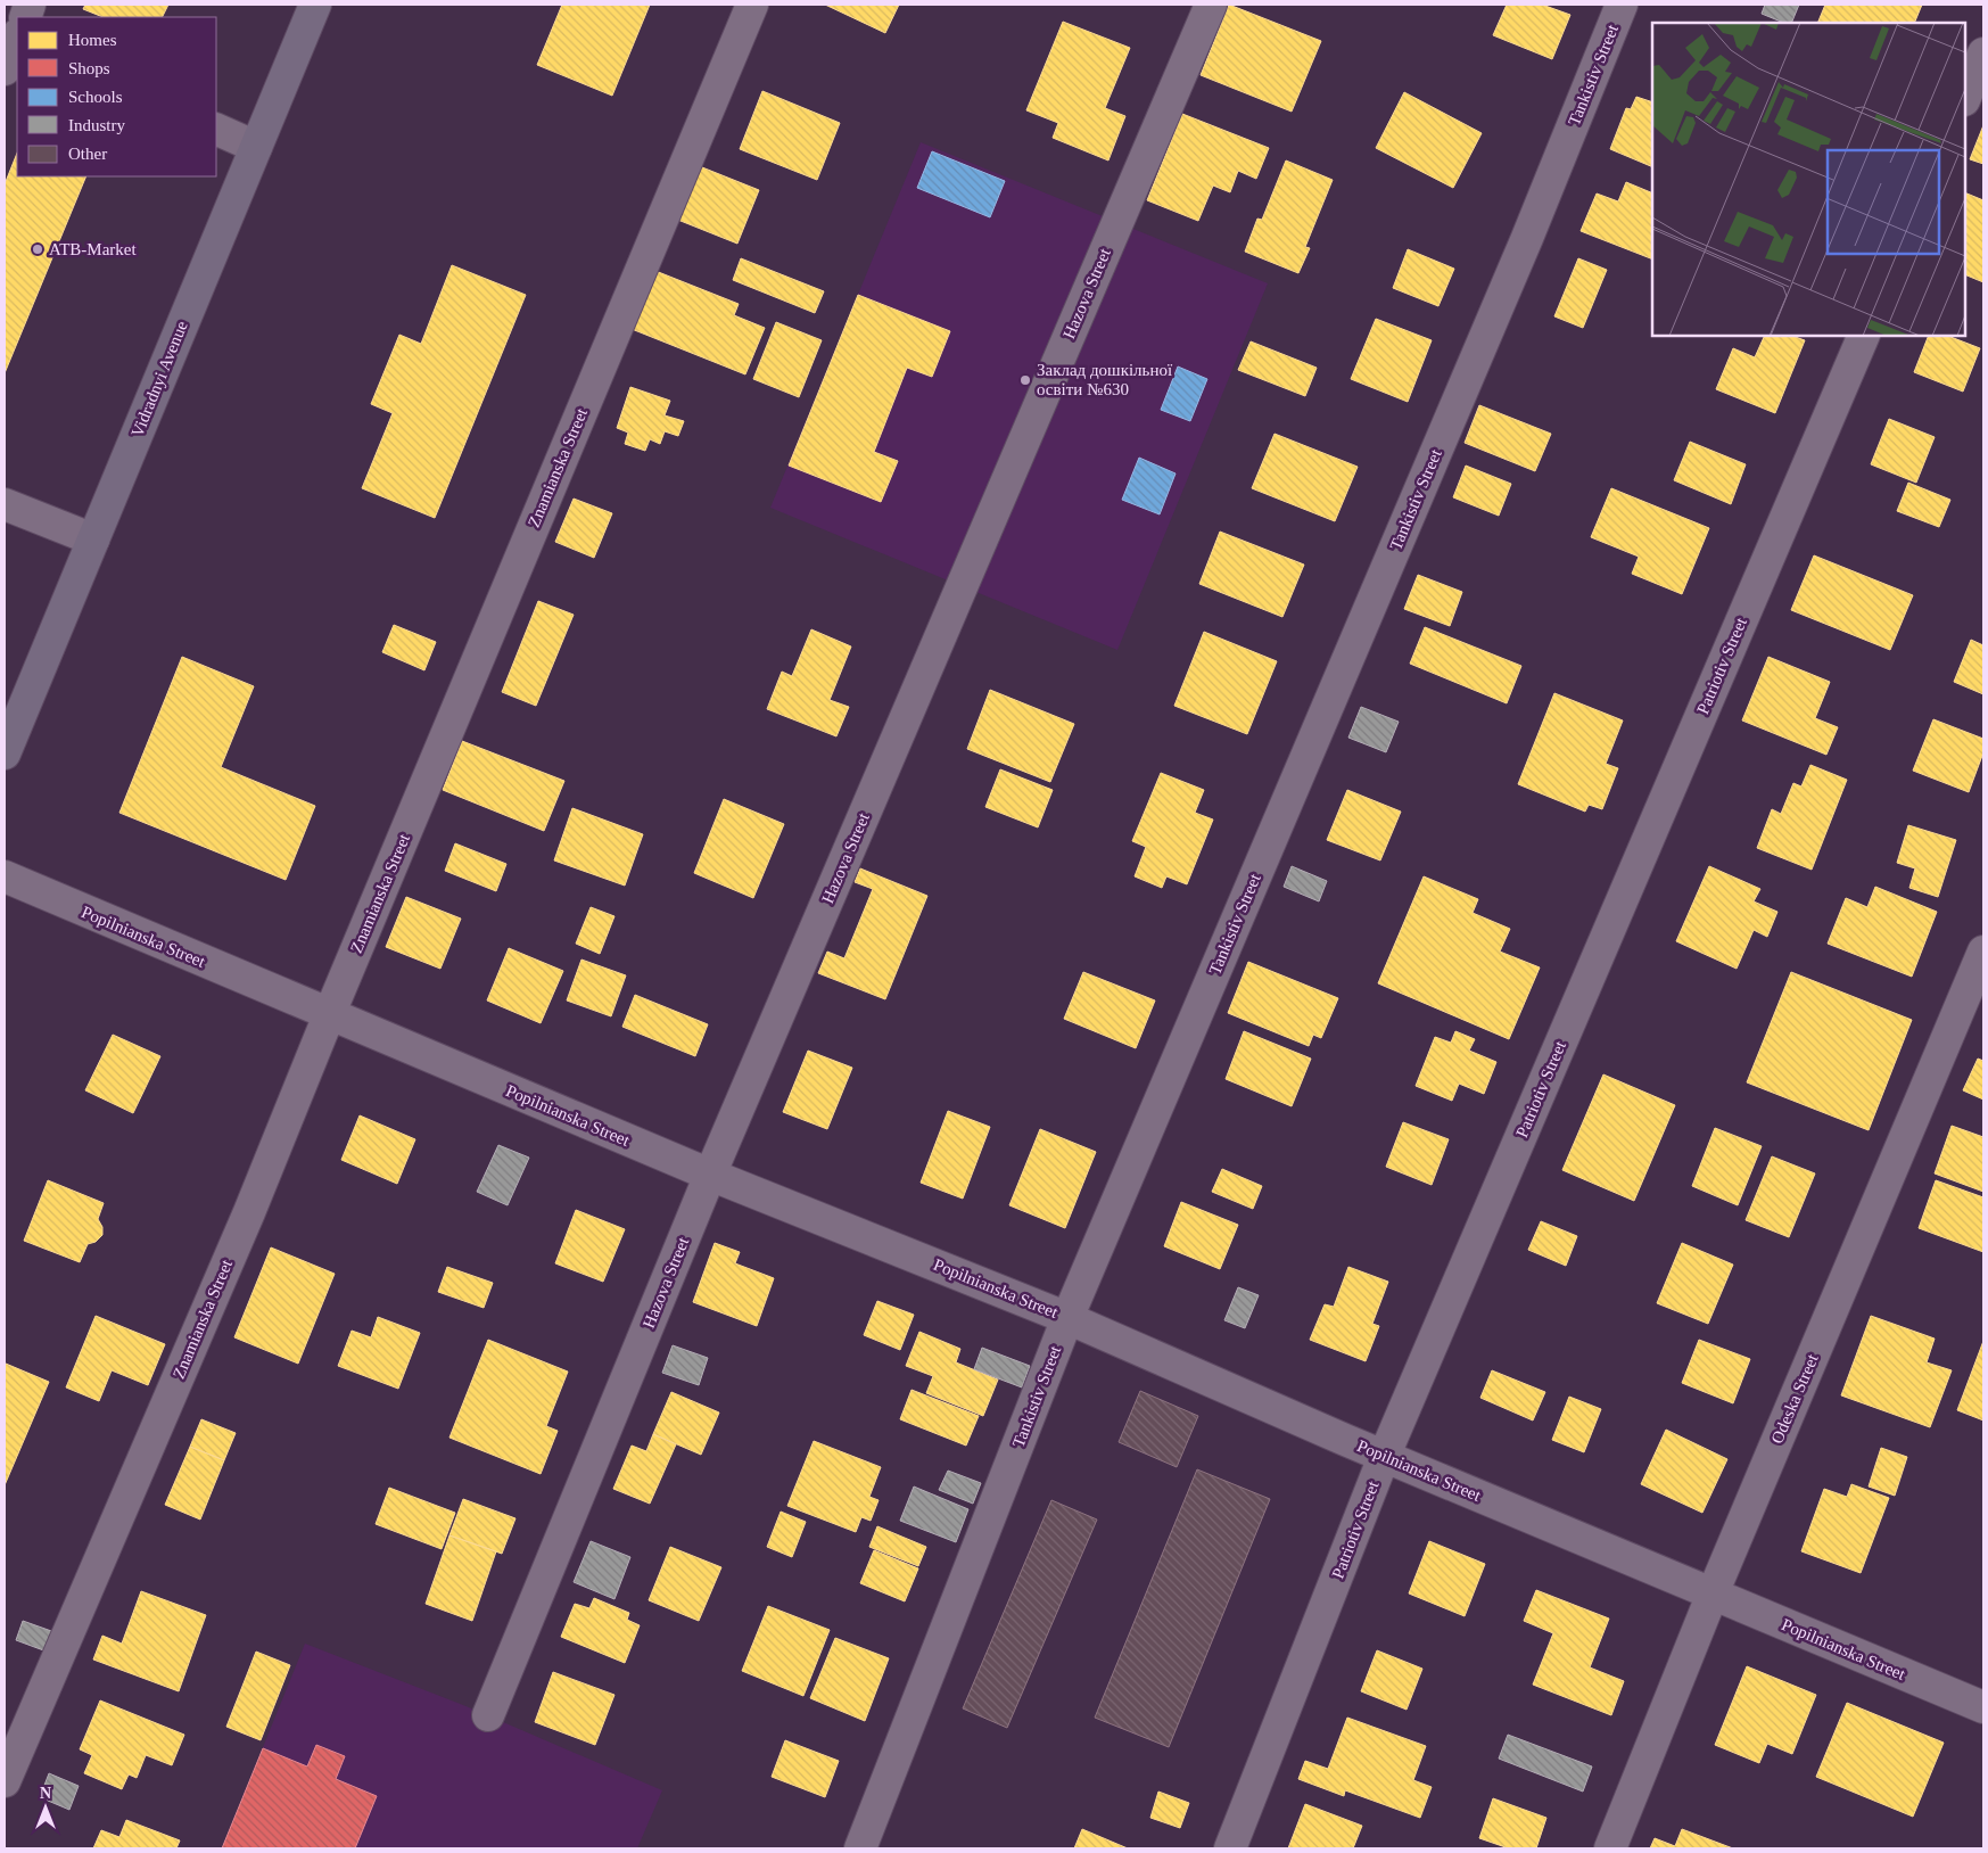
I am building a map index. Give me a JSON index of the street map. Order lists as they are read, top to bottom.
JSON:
{
  "streets": {
    "main road": ["Vidradnyi Avenue"],
    "street": [
      "Tankistiv Street",
      "Hazova Street",
      "Znamianska Street",
      "Patriotiv Street",
      "Popilnianska Street",
      "Odeska Street"
    ]
  },
  "crossings": [
    ["Tankistiv Street", "Popilnianska Street"],
    ["Hazova Street", "Popilnianska Street"],
    ["Znamianska Street", "Popilnianska Street"],
    ["Patriotiv Street", "Popilnianska Street"],
    ["Popilnianska Street", "Odeska Street"]
  ],
  "places": ["ATB-Market", "Заклад дошкільної освіти №630"],
  "legend": [
    "Homes",
    "Shops",
    "Schools",
    "Industry",
    "Other"
  ],
  "north": "top"
}
